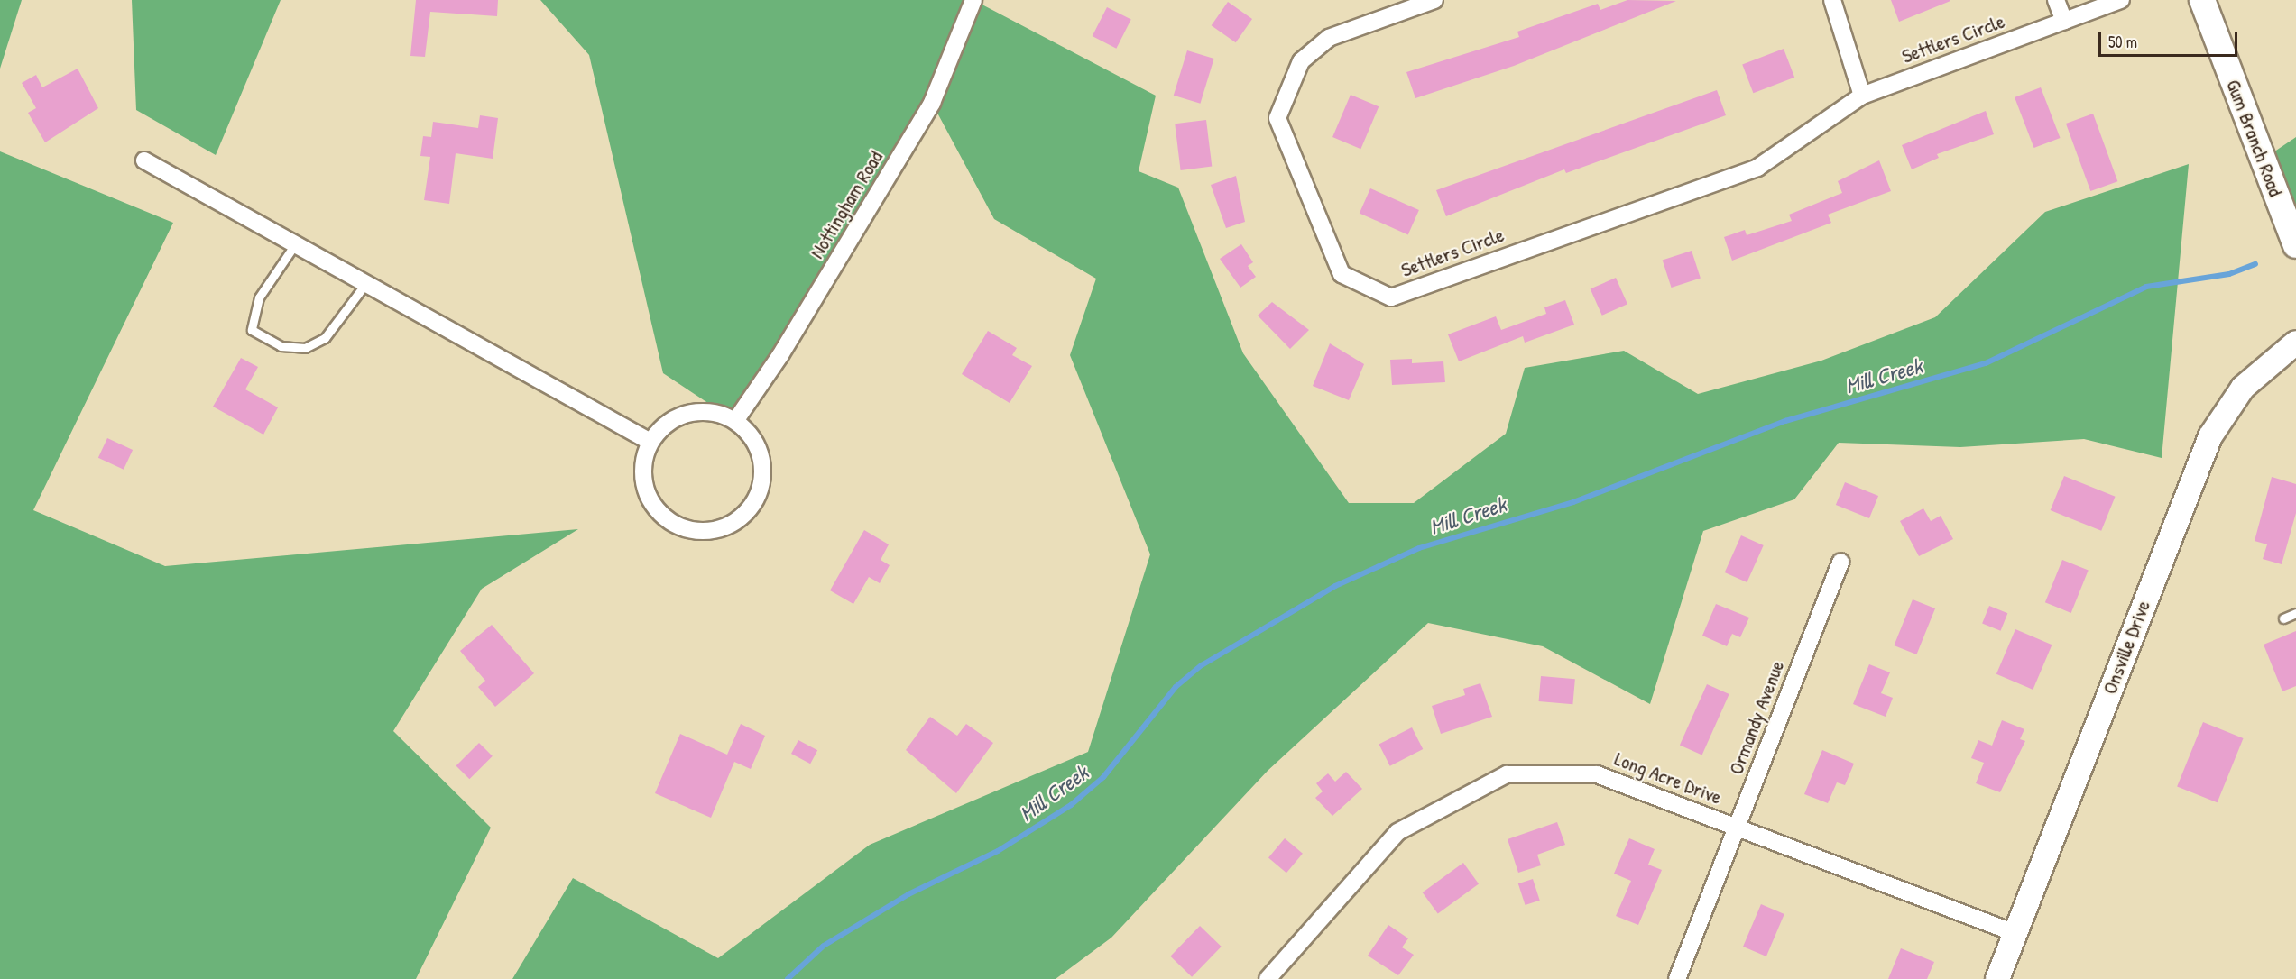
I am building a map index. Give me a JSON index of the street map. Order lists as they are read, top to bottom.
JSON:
{
  "streets": {
    "main road": ["Gum Branch Road"],
    "street": [
      "Settlers Circle",
      "Nottingham Road",
      "Onsville Drive",
      "Ormandy Avenue",
      "Long Acre Drive"
    ]
  },
  "crossings": [
    ["Onsville Drive", "Long Acre Drive"],
    ["Ormandy Avenue", "Long Acre Drive"]
  ],
  "water": ["Mill Creek"],
  "scale_bar": "50 m"
}
